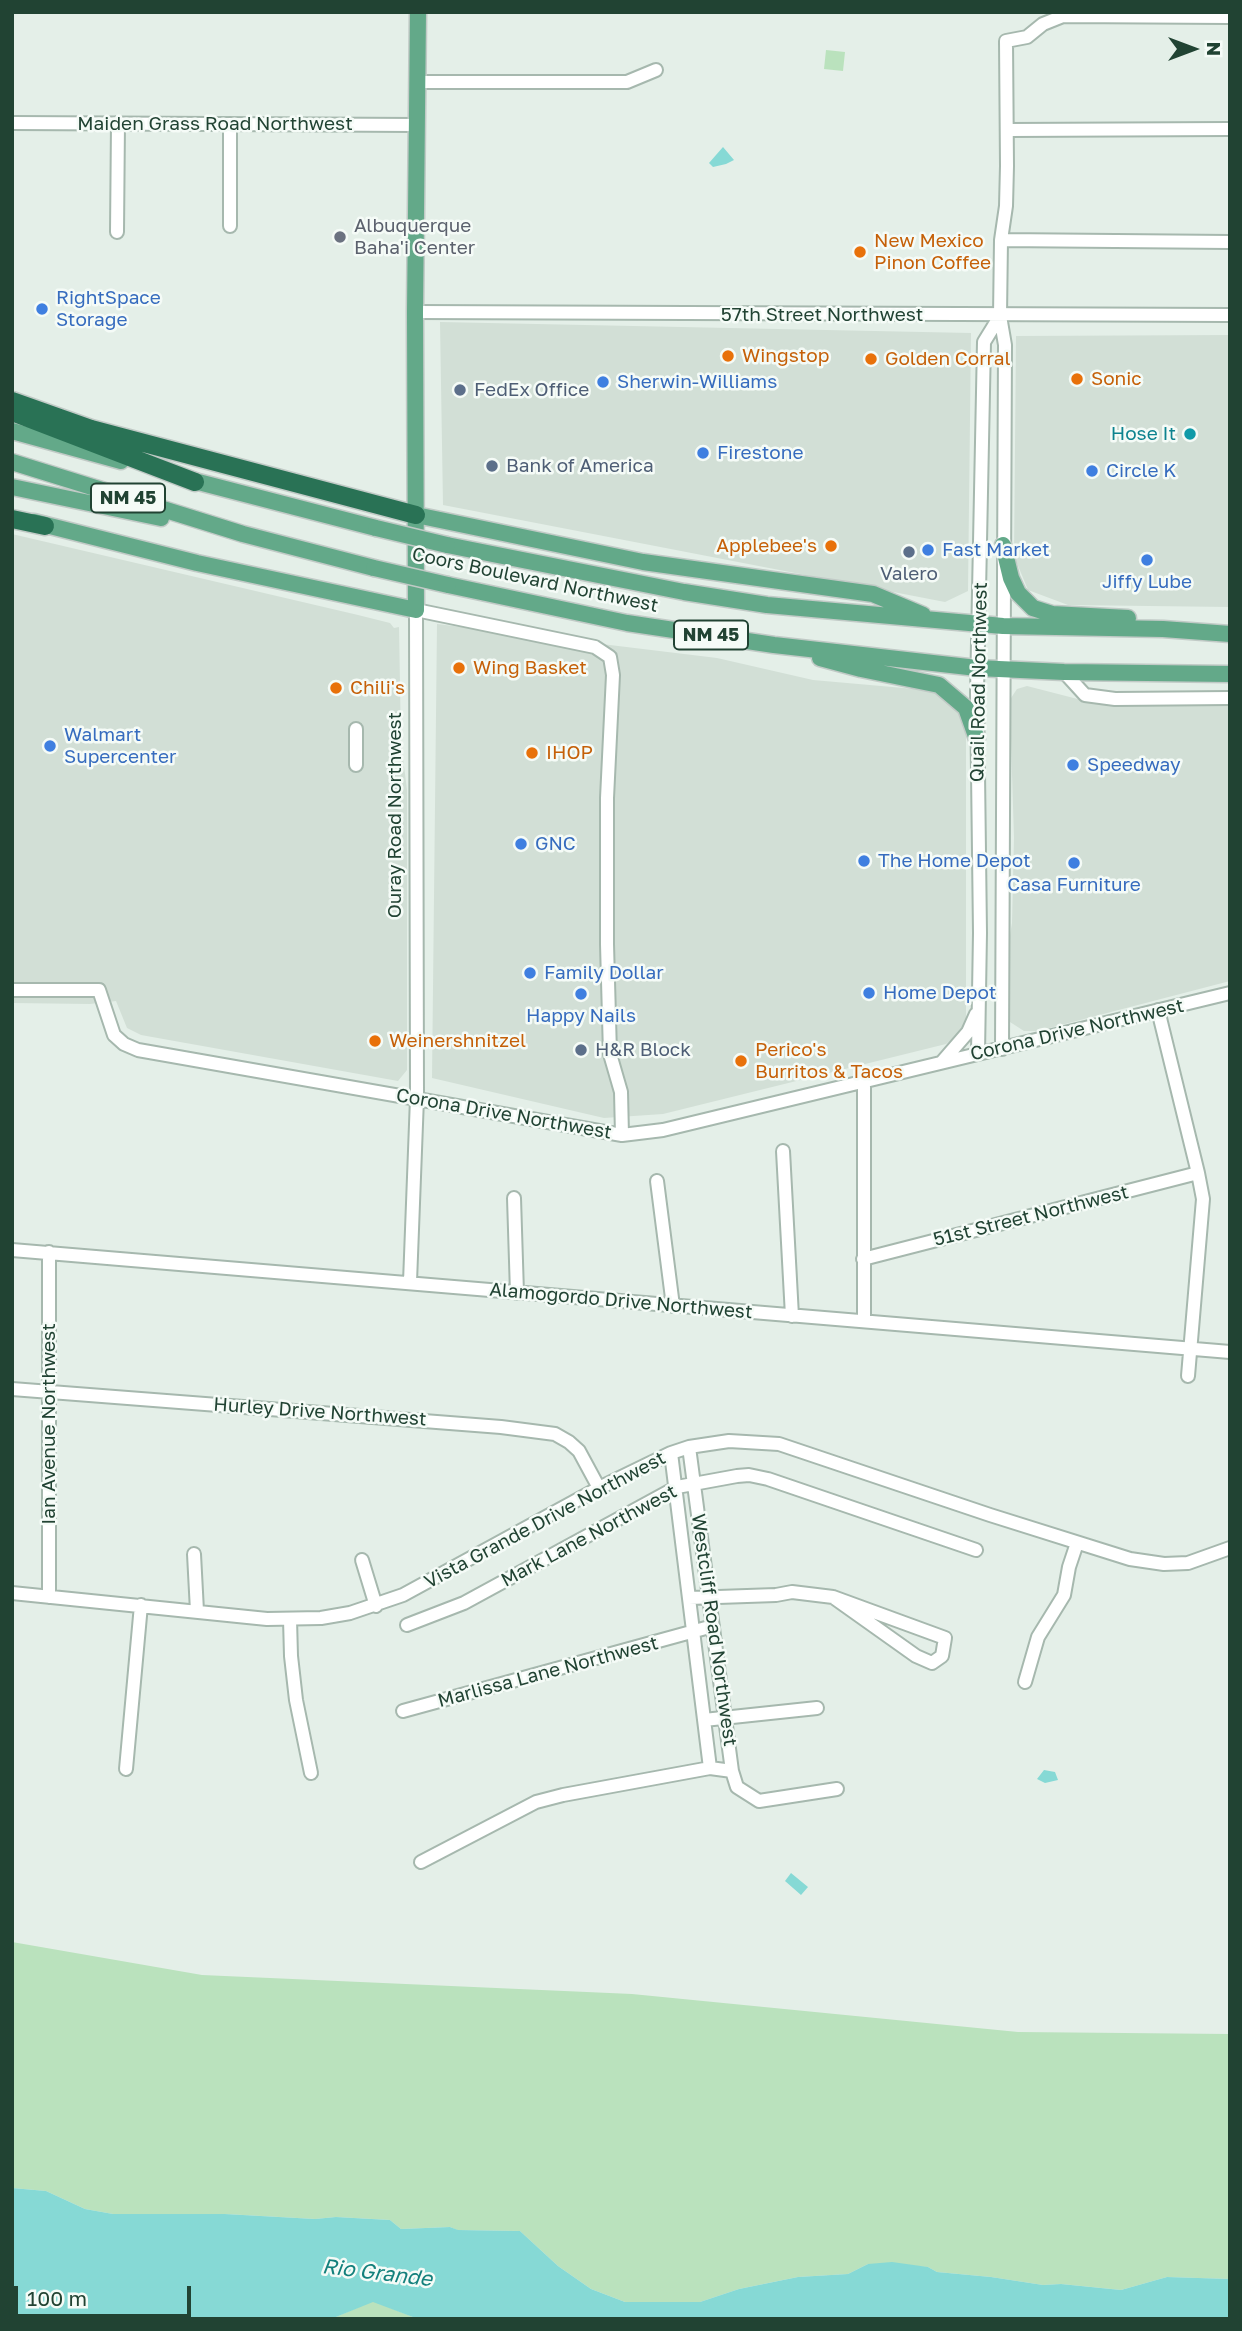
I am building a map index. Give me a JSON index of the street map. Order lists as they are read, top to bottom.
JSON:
{
  "streets": {
    "main road": ["NM 45", "Coors Boulevard Northwest", "Ouray Road Northwest"],
    "street": [
      "Maiden Grass Road Northwest",
      "57th Street Northwest",
      "Quail Road Northwest",
      "Corona Drive Northwest",
      "51st Street Northwest",
      "Alamogordo Drive Northwest",
      "Hurley Drive Northwest",
      "Ian Avenue Northwest",
      "Vista Grande Drive Northwest",
      "Mark Lane Northwest",
      "Westcliff Road Northwest",
      "Marlissa Lane Northwest"
    ]
  },
  "crossings": [
    ["Maiden Grass Road Northwest", "Ouray Road Northwest"],
    ["57th Street Northwest", "Quail Road Northwest"],
    ["57th Street Northwest", "Ouray Road Northwest"],
    ["Coors Boulevard Northwest", "Quail Road Northwest"],
    ["Quail Road Northwest", "Corona Drive Northwest"],
    ["Ouray Road Northwest", "Corona Drive Northwest"],
    ["Ouray Road Northwest", "Alamogordo Drive Northwest"],
    ["Alamogordo Drive Northwest", "Ian Avenue Northwest"],
    ["Hurley Drive Northwest", "Ian Avenue Northwest"],
    ["Hurley Drive Northwest", "Vista Grande Drive Northwest"],
    ["Ian Avenue Northwest", "Vista Grande Drive Northwest"],
    ["Vista Grande Drive Northwest", "Westcliff Road Northwest"],
    ["Mark Lane Northwest", "Westcliff Road Northwest"],
    ["Westcliff Road Northwest", "Marlissa Lane Northwest"]
  ],
  "water": ["Rio Grande"],
  "places": [
    "Albuquerque Baha'i Center",
    "New Mexico Pinon Coffee",
    "RightSpace Storage",
    "Wingstop",
    "Golden Corral",
    "Sonic",
    "Sherwin-Williams",
    "FedEx Office",
    "Hose It",
    "Firestone",
    "Bank of America",
    "Circle K",
    "Applebee's",
    "Fast Market",
    "Valero",
    "Jiffy Lube",
    "Wing Basket",
    "Chili's",
    "Walmart Supercenter",
    "IHOP",
    "Speedway",
    "GNC",
    "The Home Depot",
    "Casa Furniture",
    "Family Dollar",
    "Home Depot",
    "Happy Nails",
    "Weinershnitzel",
    "H&R Block",
    "Perico's Burritos & Tacos"
  ],
  "scale_bar": "100 m",
  "north": "right"
}
